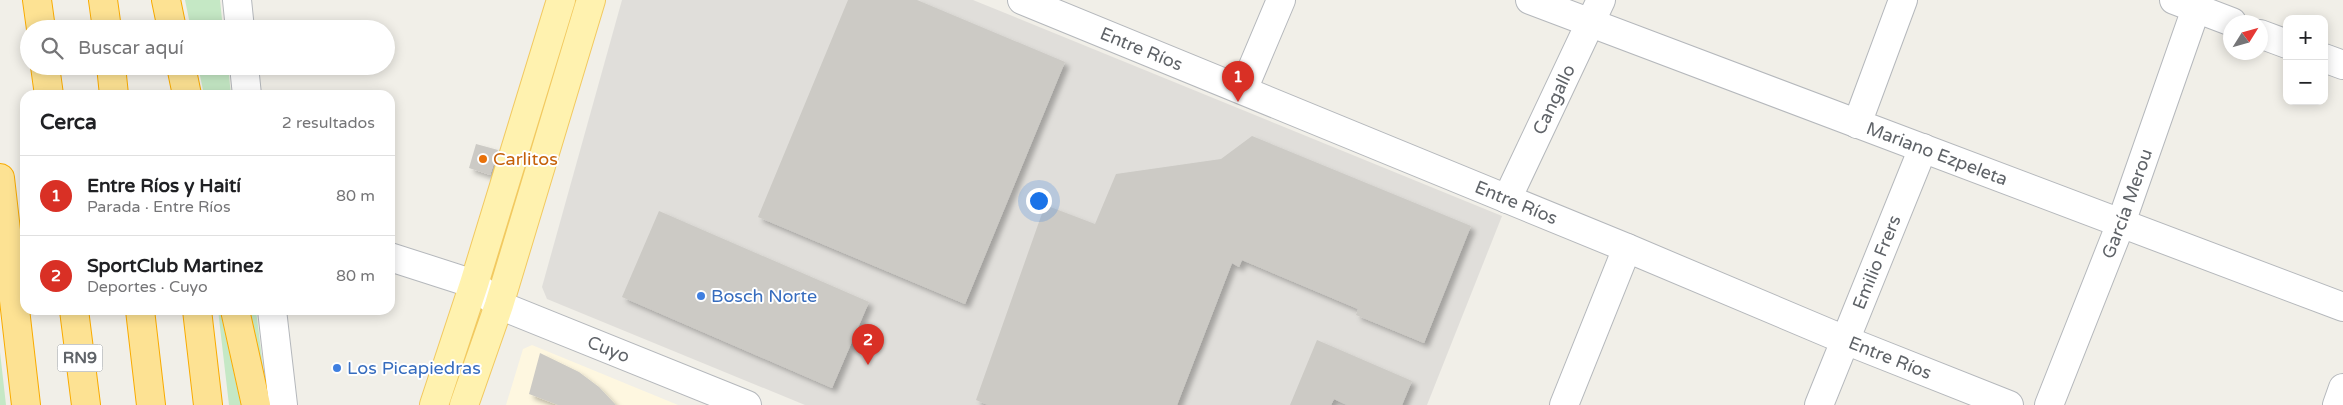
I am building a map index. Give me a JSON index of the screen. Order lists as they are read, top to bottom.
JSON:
{
  "streets": {
    "highway": ["RN9"],
    "street": [
      "Entre Ríos",
      "Cangallo",
      "Mariano Ezpeleta",
      "García Merou",
      "Emilio Frers",
      "Cuyo"
    ]
  },
  "crossings": [
    ["Entre Ríos", "Cangallo"],
    ["Entre Ríos", "Emilio Frers"],
    ["Cangallo", "Mariano Ezpeleta"],
    ["Mariano Ezpeleta", "García Merou"],
    ["Mariano Ezpeleta", "Emilio Frers"]
  ],
  "places": ["Carlitos", "Bosch Norte", "Los Picapiedras"],
  "north": "top right",
  "page": {
    "map_buttons": ["+", "−"],
    "search": "Buscar aquí",
    "pins": ["1", "2"],
    "heading": ["Cerca", "2 resultados"],
    "list": [
      {
        "mark": "1",
        "name": "Entre Ríos y Haití",
        "note": "Parada · Entre Ríos",
        "value": "80 m"
      },
      {
        "mark": "2",
        "name": "SportClub Martinez",
        "note": "Deportes · Cuyo",
        "value": "80 m"
      }
    ]
  }
}
